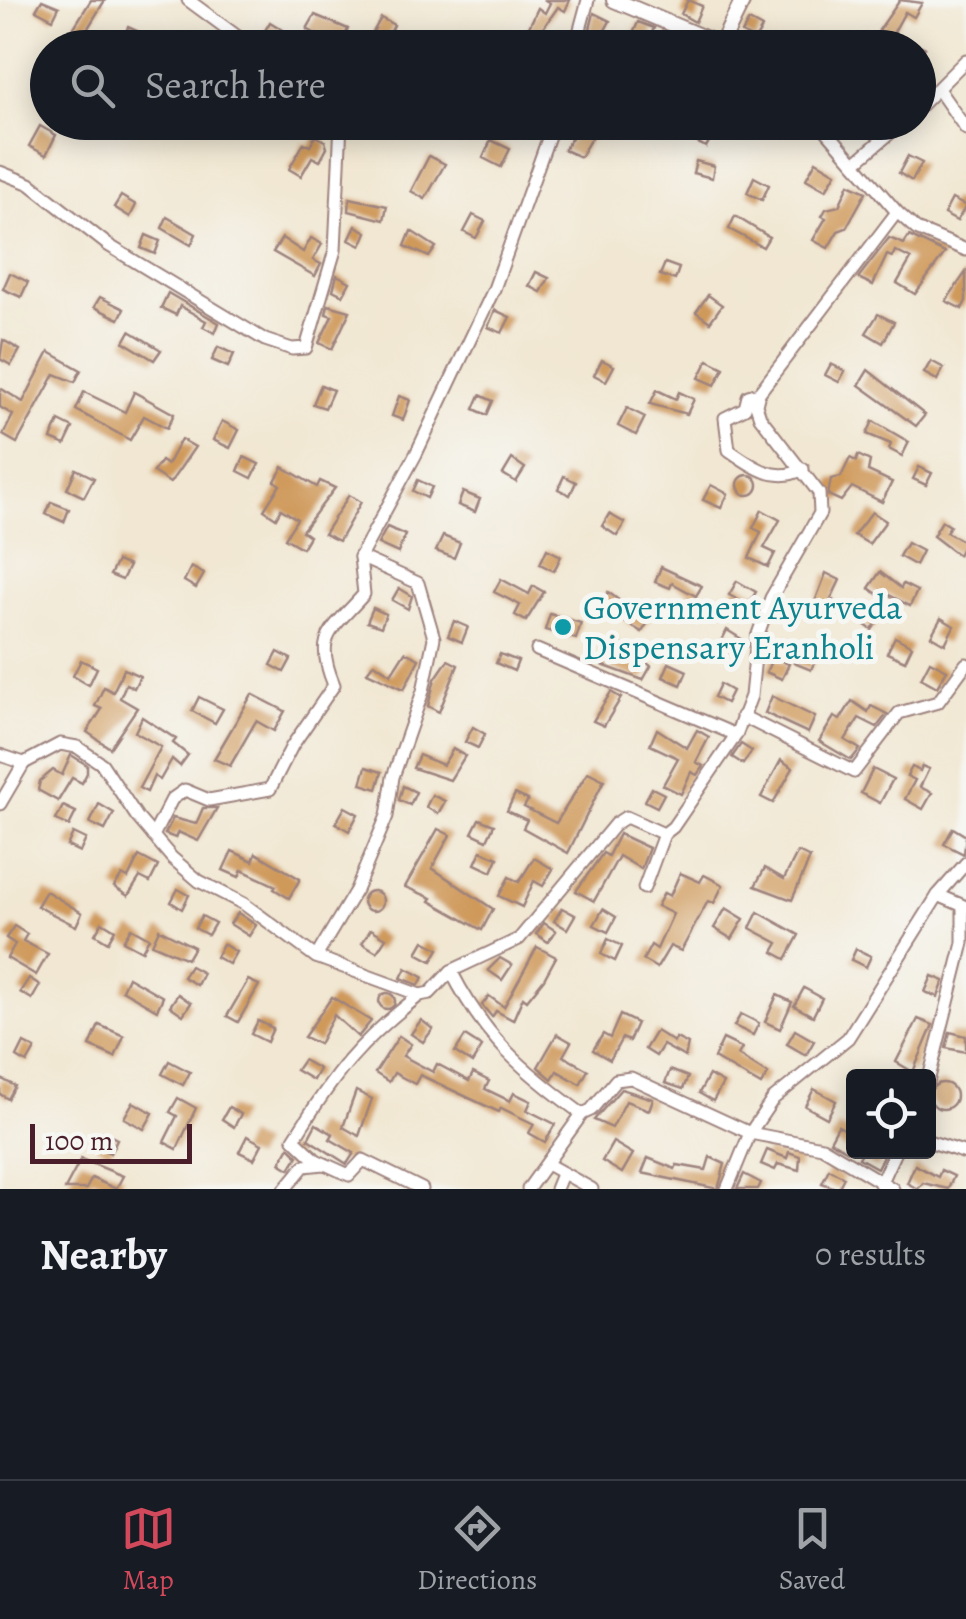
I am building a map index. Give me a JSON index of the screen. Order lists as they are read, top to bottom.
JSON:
{
  "places": ["Government Ayurveda Dispensary Eranholi"],
  "scale_bar": "100 m",
  "page": {
    "search": "Search here",
    "scale": "100 m",
    "heading": ["Nearby", "0 results"],
    "nav": ["Map", "Directions", "Saved"]
  }
}
